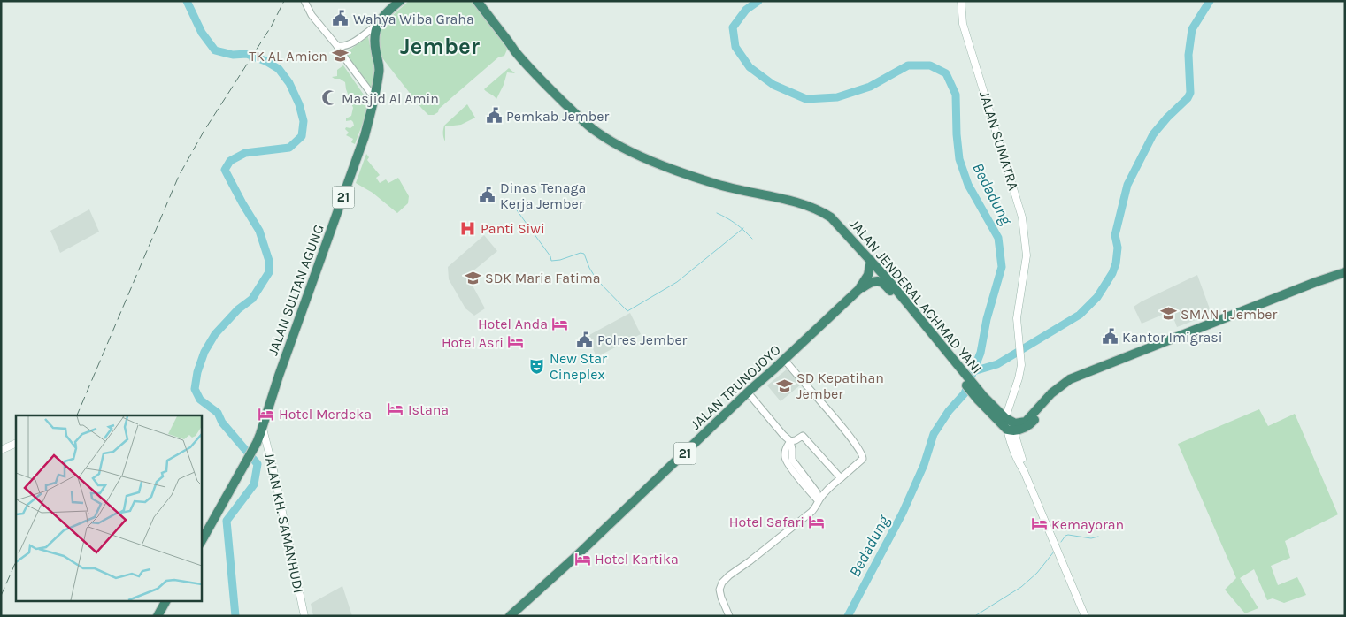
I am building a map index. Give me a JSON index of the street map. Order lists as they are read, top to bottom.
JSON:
{
  "streets": {
    "highway": [
      "21",
      "JALAN SULTAN AGUNG",
      "JALAN JENDERAL ACHMAD YANI",
      "JALAN TRUNOJOYO"
    ],
    "main road": ["JALAN SUMATRA", "JALAN KH. SAMANHUDI"]
  },
  "crossings": [
    ["JALAN SUMATRA", "JALAN JENDERAL ACHMAD YANI"],
    ["JALAN SULTAN AGUNG", "JALAN KH. SAMANHUDI"],
    ["JALAN JENDERAL ACHMAD YANI", "JALAN TRUNOJOYO"]
  ],
  "districts": ["Jember"],
  "water": ["Bedadung"],
  "places": {
    "public building": [
      "Wahya Wiba Graha",
      "Pemkab Jember",
      "Dinas Tenaga Kerja Jember",
      "Kantor Imigrasi",
      "Polres Jember"
    ],
    "school or university": [
      "TK AL Amien",
      "SDK Maria Fatima",
      "SMAN 1 Jember",
      "SD Kepatihan Jember"
    ],
    "mosque": ["Masjid Al Amin"],
    "hospital": ["Panti Siwi"],
    "hotel": [
      "Hotel Anda",
      "Hotel Asri",
      "Istana",
      "Hotel Merdeka",
      "Hotel Safari",
      "Kemayoran",
      "Hotel Kartika"
    ],
    "theatre": ["New Star Cineplex"]
  }
}
